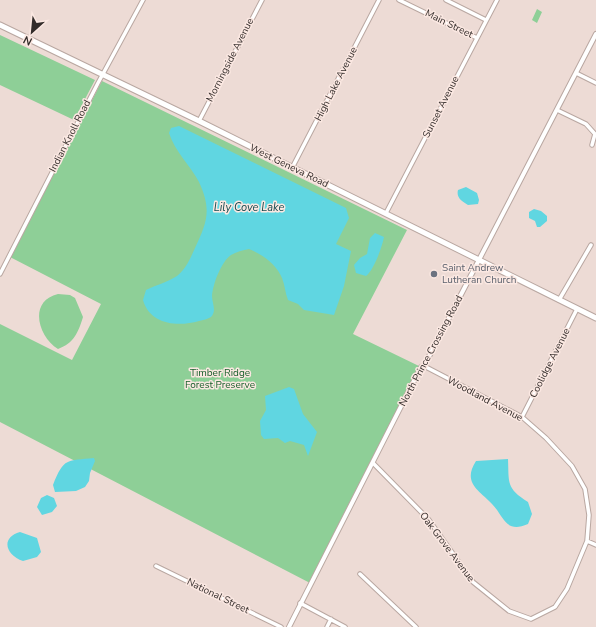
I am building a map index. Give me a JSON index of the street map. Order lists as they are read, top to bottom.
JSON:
{
  "streets": {
    "main road": ["West Geneva Road"],
    "street": [
      "Main Street",
      "Morningside Avenue",
      "High Lake Avenue",
      "Sunset Avenue",
      "Indian Knoll Road",
      "North Prince Crossing Road",
      "Coolidge Avenue",
      "Woodland Avenue",
      "Oak Grove Avenue",
      "National Street"
    ]
  },
  "crossings": [
    ["Main Street", "Sunset Avenue"],
    ["Morningside Avenue", "West Geneva Road"],
    ["High Lake Avenue", "West Geneva Road"],
    ["Sunset Avenue", "West Geneva Road"],
    ["Indian Knoll Road", "West Geneva Road"],
    ["West Geneva Road", "North Prince Crossing Road"],
    ["West Geneva Road", "Coolidge Avenue"],
    ["North Prince Crossing Road", "Woodland Avenue"],
    ["North Prince Crossing Road", "Oak Grove Avenue"],
    ["Coolidge Avenue", "Woodland Avenue"],
    ["Woodland Avenue", "Oak Grove Avenue"]
  ],
  "water": ["Lily Cove Lake"],
  "parks": ["Timber Ridge Forest Preserve"],
  "places": ["Saint Andrew Lutheran Church"],
  "north": "bottom left"
}
